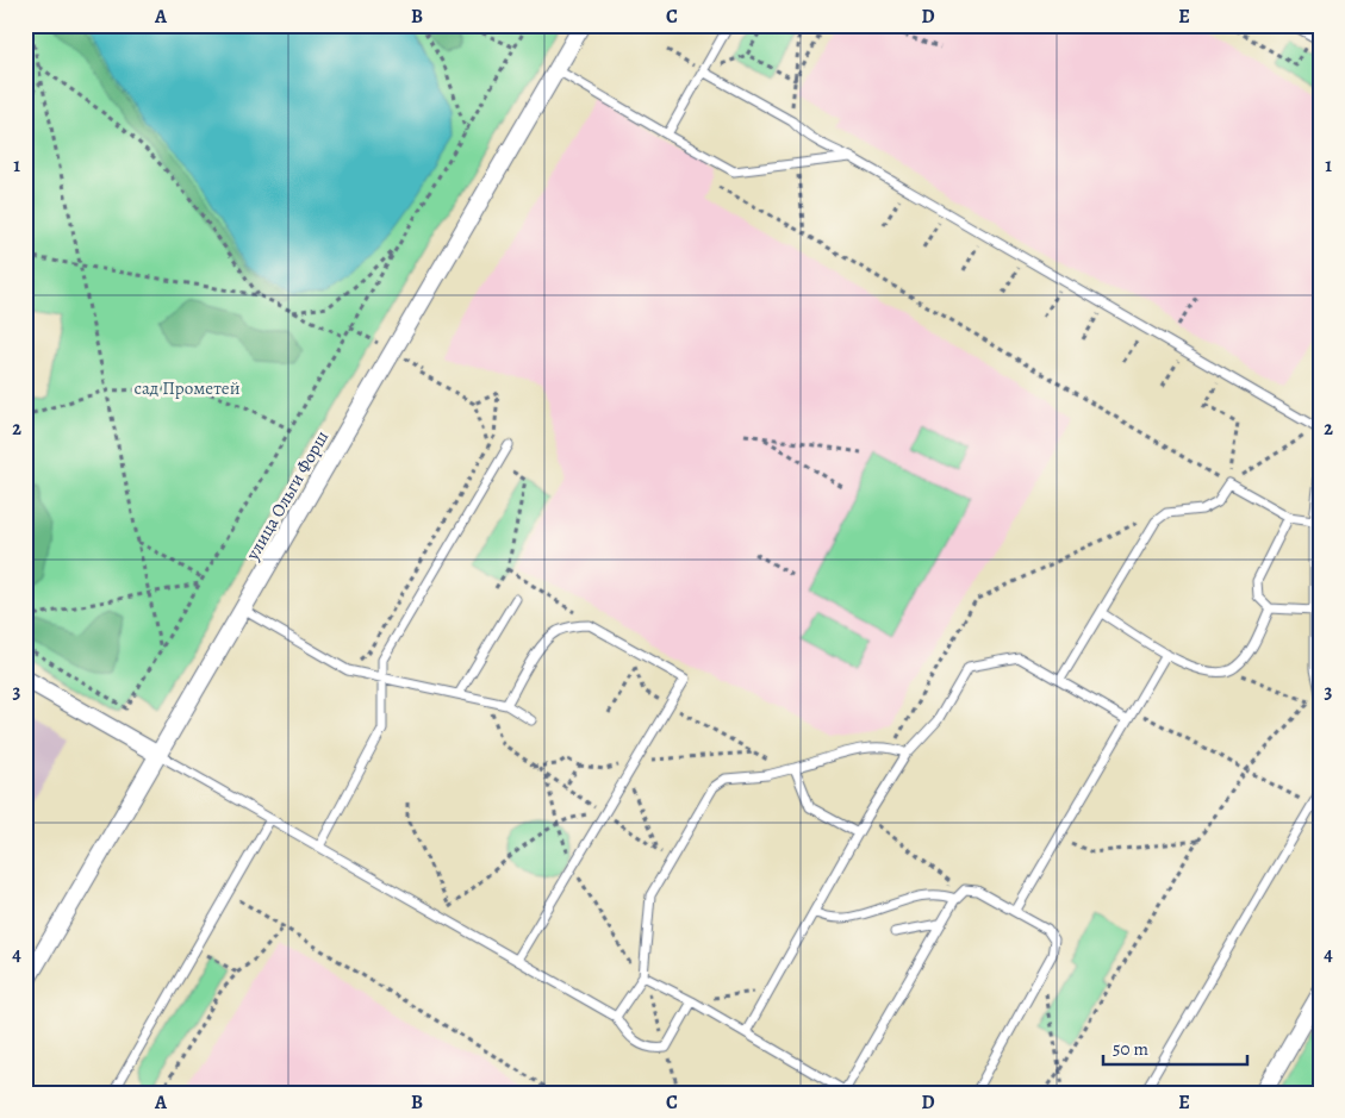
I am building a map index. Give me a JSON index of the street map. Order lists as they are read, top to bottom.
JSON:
{
  "streets": {
    "street": ["улица Ольги Форш"]
  },
  "parks": ["сад Прометей"],
  "scale_bar": "50 m",
  "grid": {
    "columns": [
      "A",
      "B",
      "C",
      "D",
      "E"
    ],
    "rows": [
      "1",
      "2",
      "3",
      "4"
    ]
  }
}
